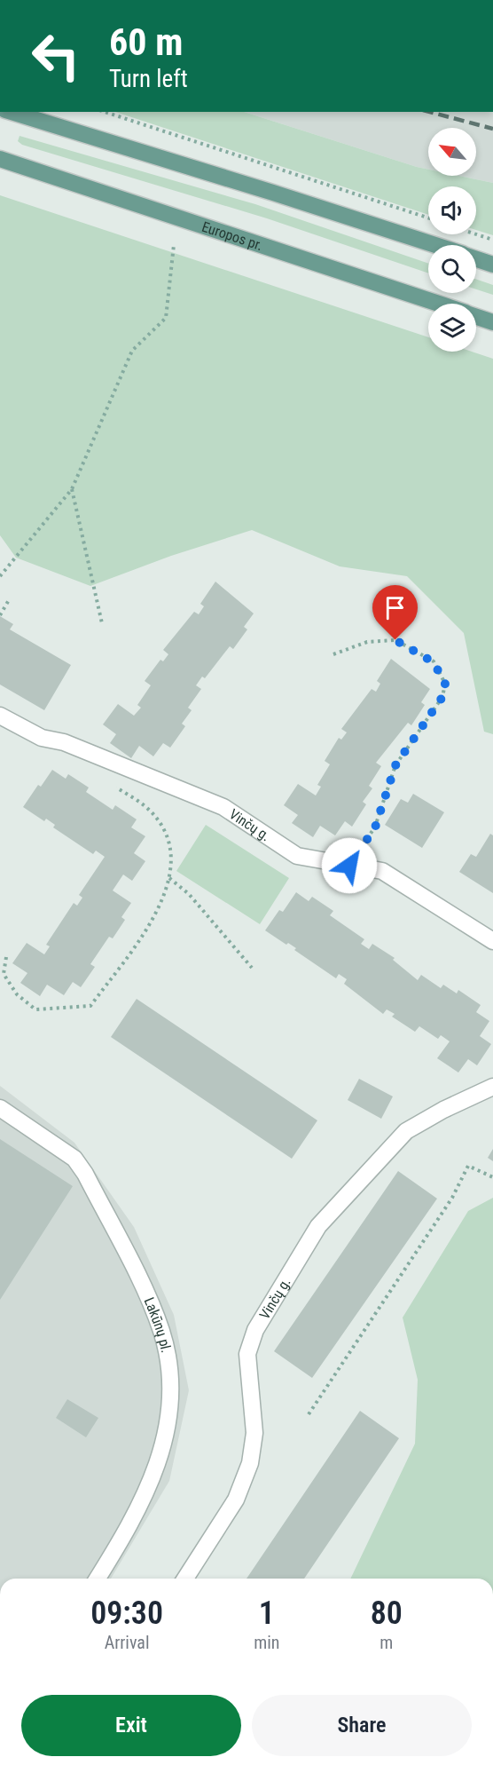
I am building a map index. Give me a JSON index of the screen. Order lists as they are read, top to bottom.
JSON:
{
  "streets": {
    "main road": ["Europos pr."],
    "street": ["Vinčų g.", "Lakūnų pl."]
  },
  "north": "top left",
  "page": {
    "turn": ["60 m", "Turn left"],
    "eta": [
      "09:30",
      "Arrival",
      "1",
      "min",
      "80",
      "m"
    ],
    "buttons": ["Exit", "Share"]
  }
}
